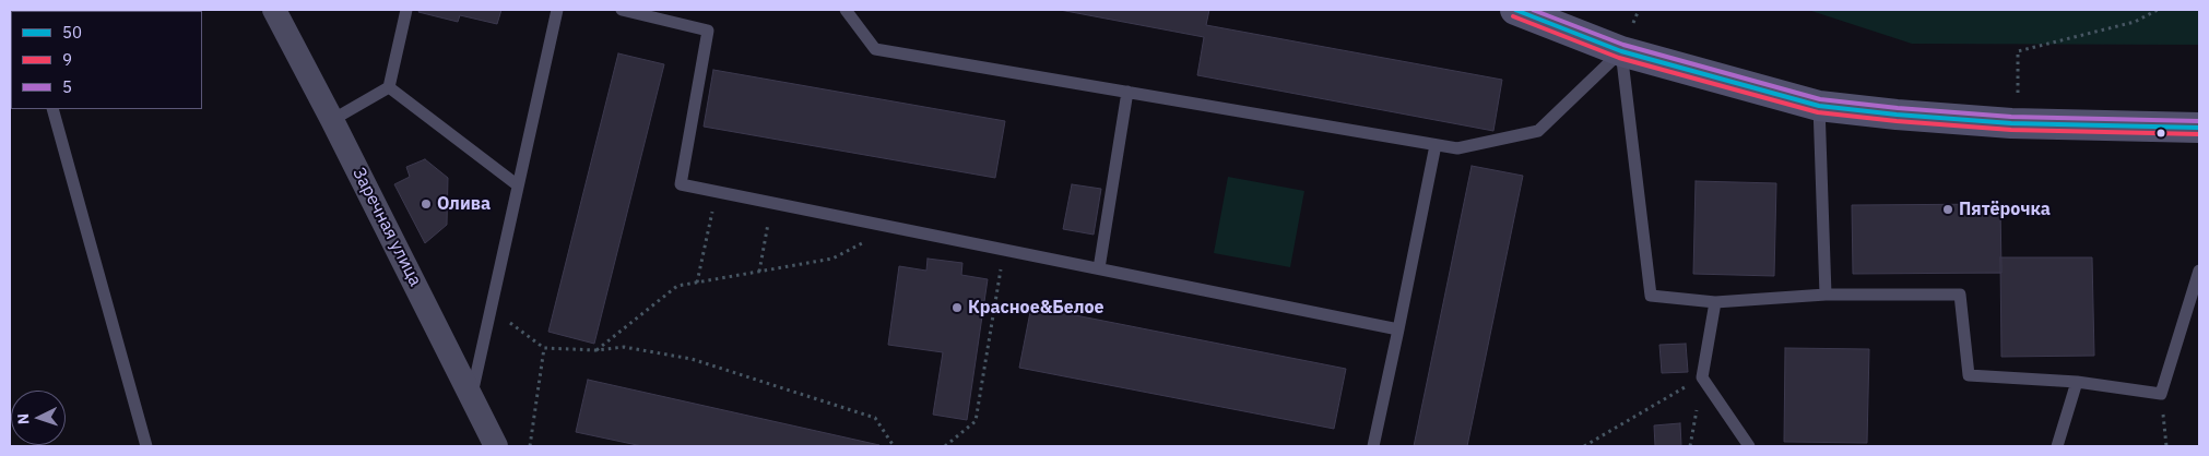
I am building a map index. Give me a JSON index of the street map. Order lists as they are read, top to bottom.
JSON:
{
  "streets": {
    "street": ["Заречная улица"]
  },
  "places": ["Олива", "Пятёрочка", "Красное&Белое"],
  "lines": ["transit line 50", "transit line 5", "transit line 9"],
  "legend": ["50", "9", "5"],
  "north": "left"
}
